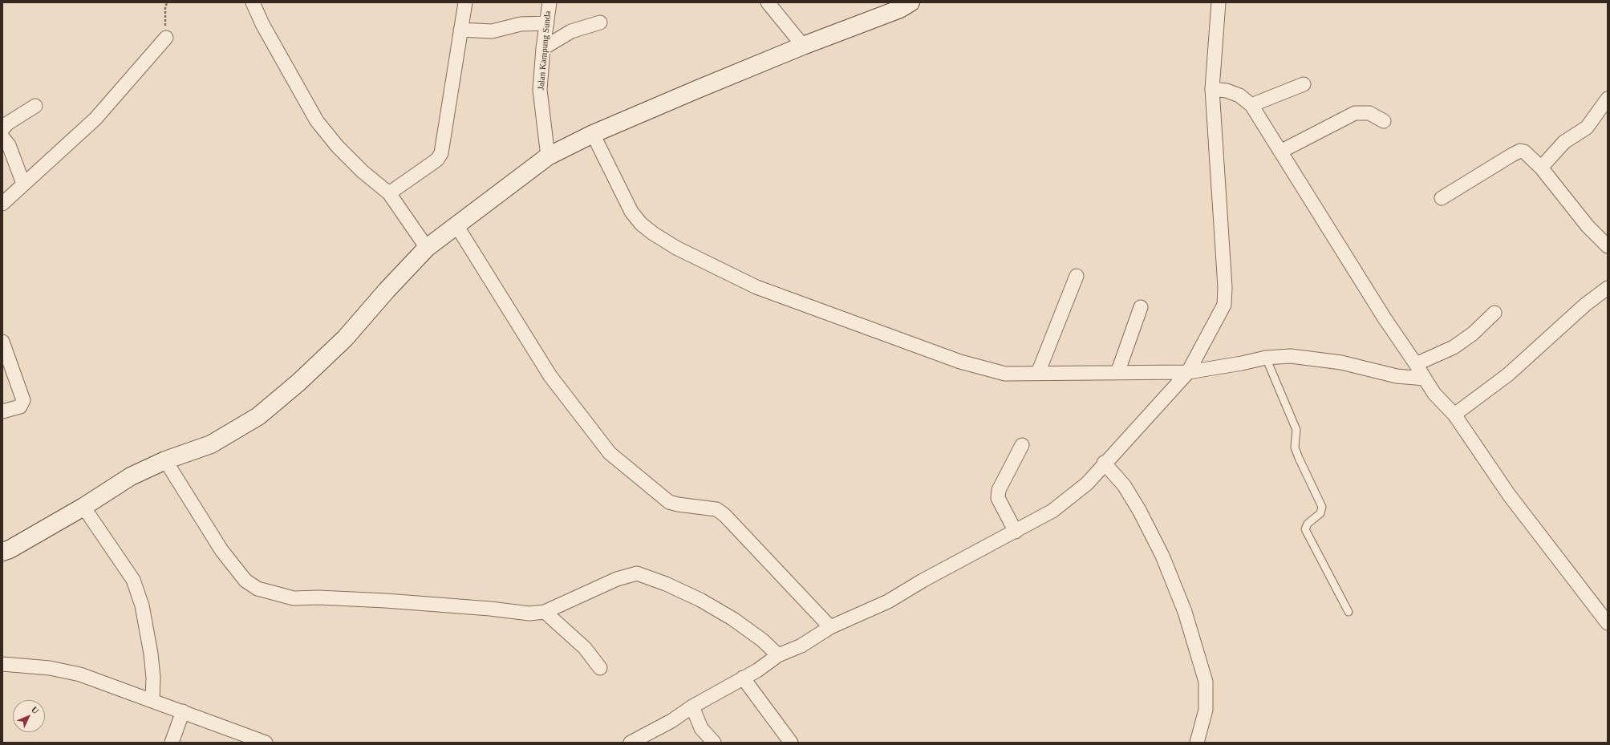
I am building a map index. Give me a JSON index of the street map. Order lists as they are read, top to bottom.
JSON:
{
  "streets": {
    "street": ["Jalan Kampung Sunda"]
  },
  "north": "top right"
}
